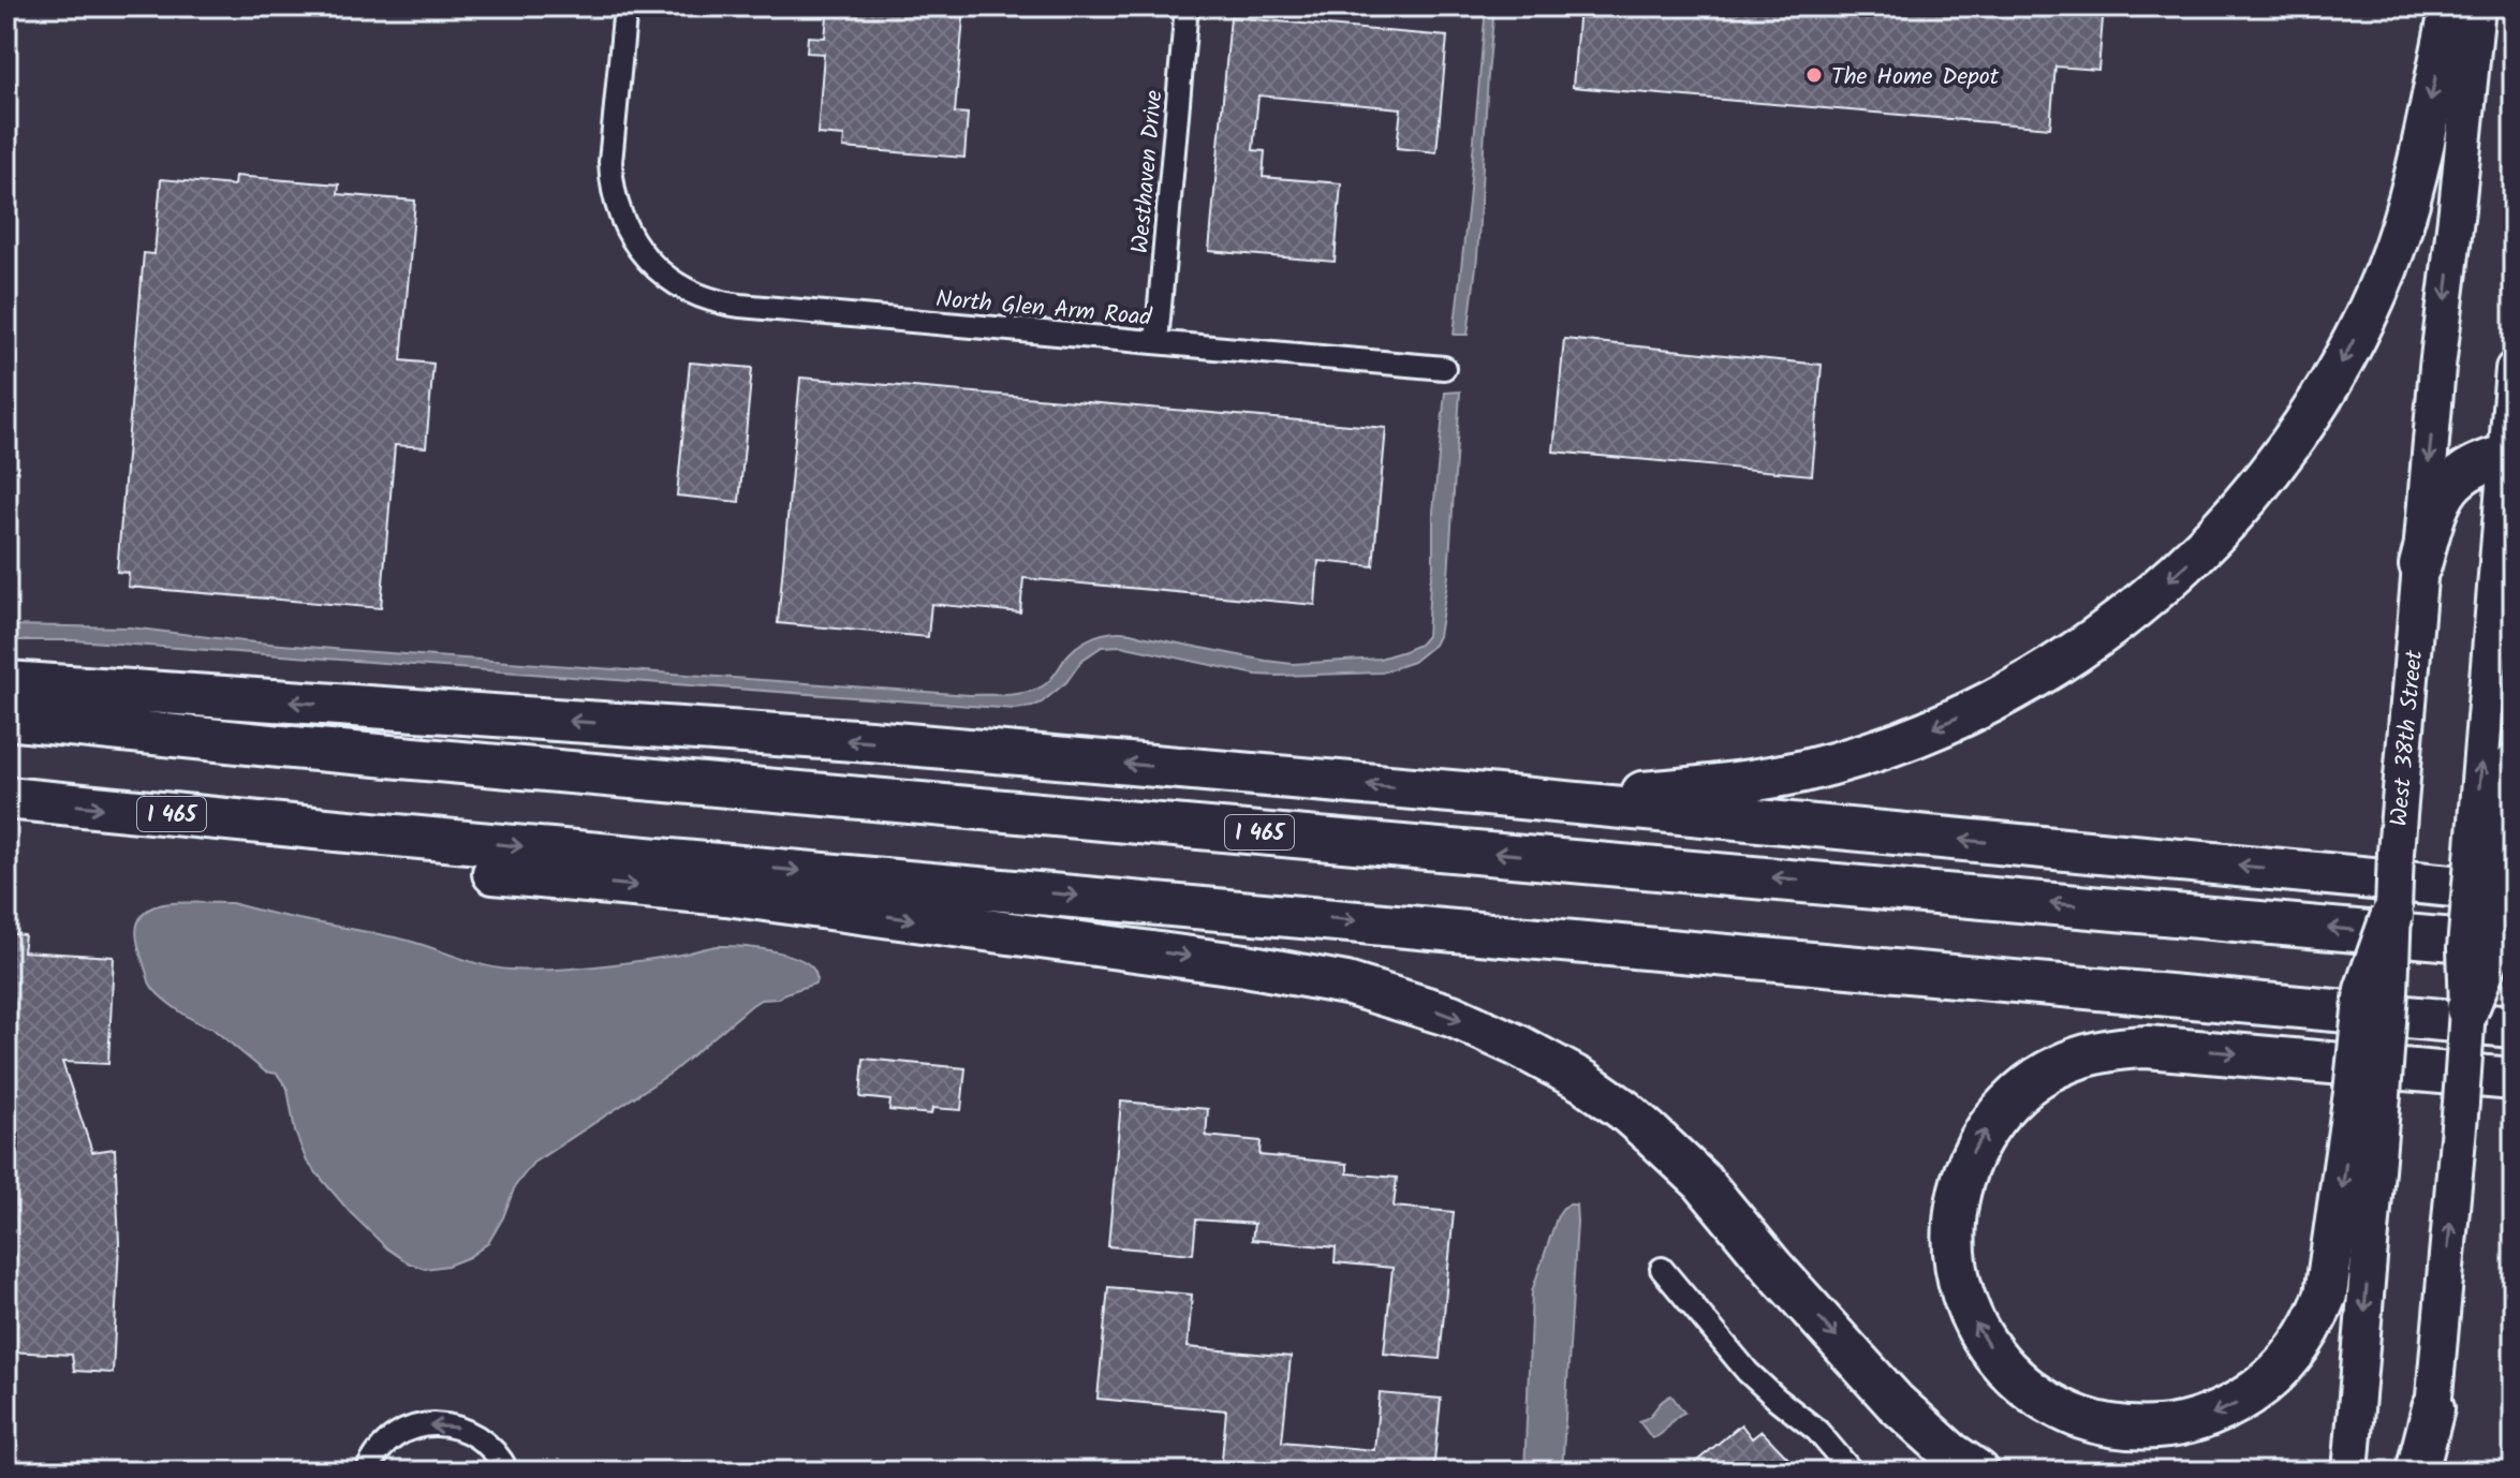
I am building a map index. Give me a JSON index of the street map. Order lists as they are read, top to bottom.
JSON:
{
  "streets": {
    "highway": ["I 465"],
    "main road": ["West 38th Street"],
    "street": ["Westhaven Drive", "North Glen Arm Road"]
  },
  "crossings": [
    ["Westhaven Drive", "North Glen Arm Road"]
  ],
  "places": ["The Home Depot"]
}
